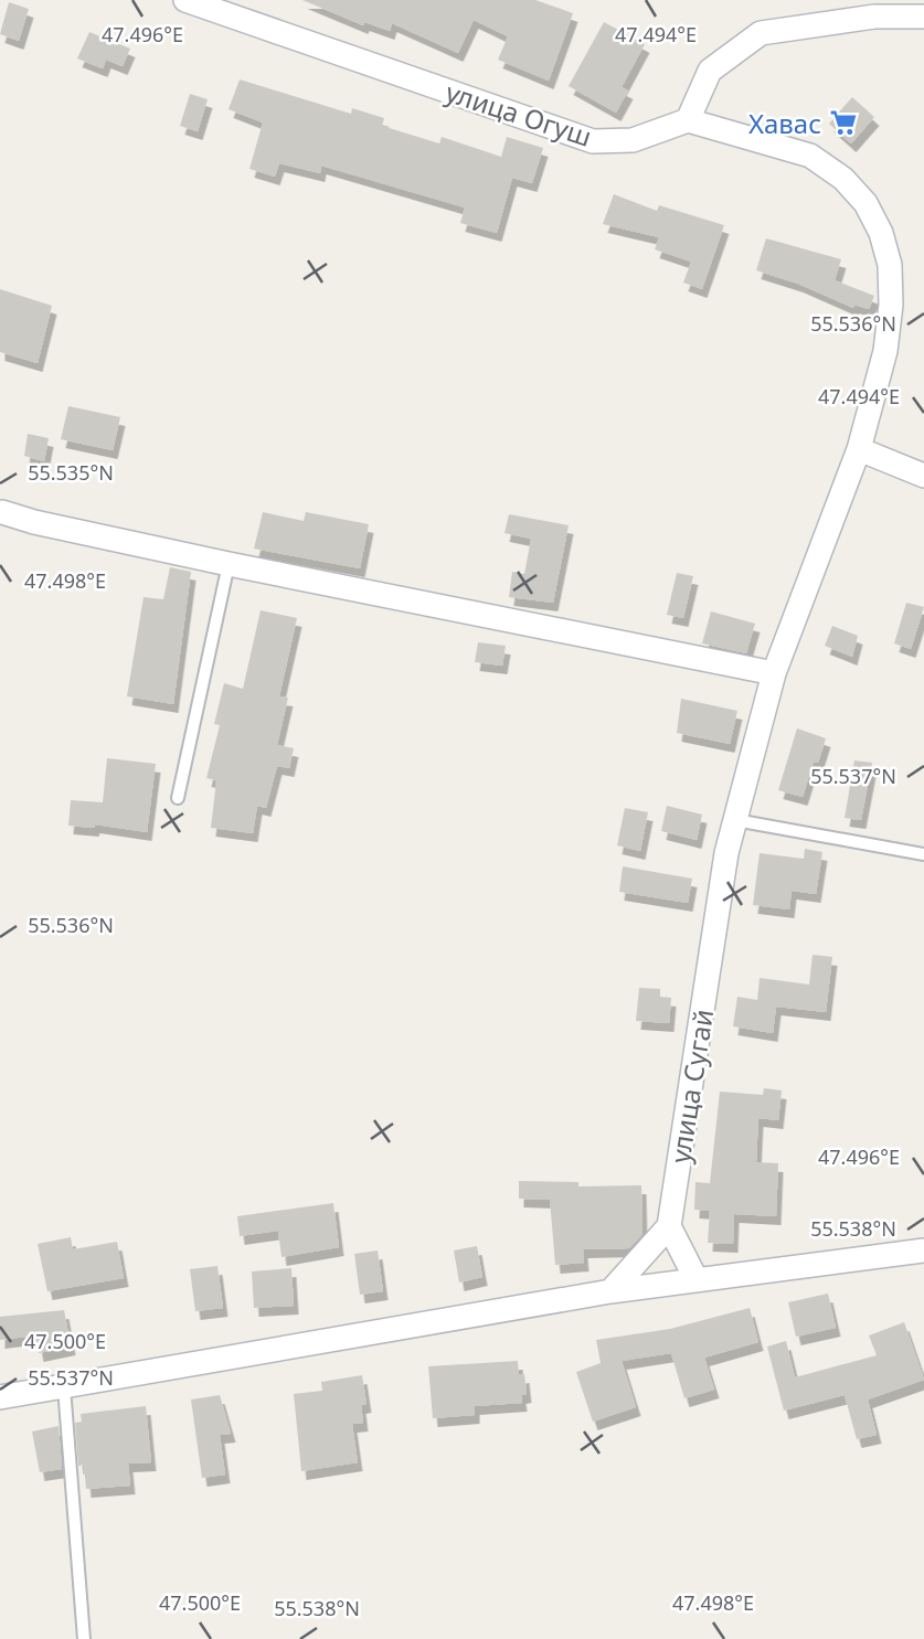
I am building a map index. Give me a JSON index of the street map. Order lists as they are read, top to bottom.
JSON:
{
  "streets": {
    "street": ["улица Огуш", "улица Сугай"]
  },
  "crossings": [
    ["улица Огуш", "улица Сугай"]
  ],
  "places": {
    "supermarket": ["Хавас"]
  },
  "coordinates": [
    "47.496°E",
    "47.494°E",
    "55.536°N",
    "55.535°N",
    "47.498°E",
    "55.537°N",
    "55.538°N",
    "47.500°E"
  ]
}
